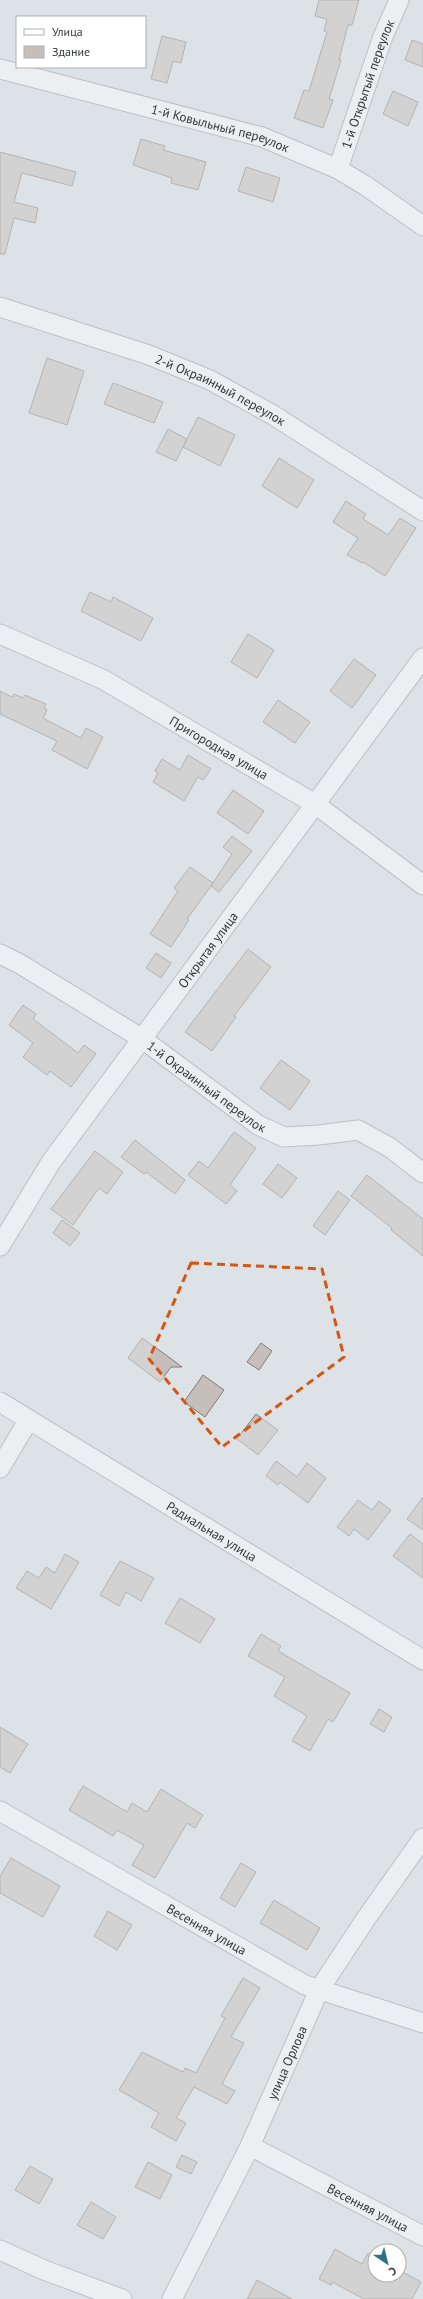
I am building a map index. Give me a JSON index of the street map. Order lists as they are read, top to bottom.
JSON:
{
  "streets": {
    "street": [
      "1-й Открытый переулок",
      "1-й Ковыльный переулок",
      "2-й Окраинный переулок",
      "Пригородная улица",
      "Открытая улица",
      "1-й Окраинный переулок",
      "Радиальная улица",
      "Весенняя улица",
      "улица Орлова"
    ]
  },
  "crossings": [
    ["1-й Открытый переулок", "1-й Ковыльный переулок"],
    ["Пригородная улица", "Открытая улица"],
    ["Открытая улица", "1-й Окраинный переулок"],
    ["Весенняя улица", "улица Орлова"]
  ],
  "legend": ["Улица", "Здание"],
  "north": "bottom right"
}
